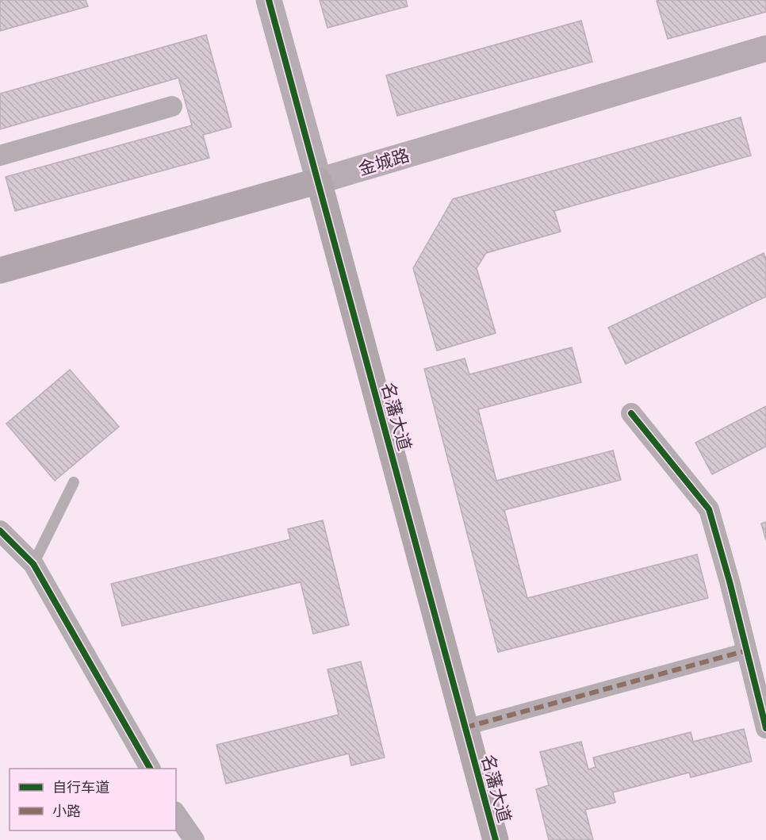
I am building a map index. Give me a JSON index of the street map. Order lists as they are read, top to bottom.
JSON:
{
  "streets": {
    "main road": ["金城路", "名藩大道"]
  },
  "crossings": [
    ["金城路", "名藩大道"]
  ],
  "legend": ["自行车道", "小路"]
}
